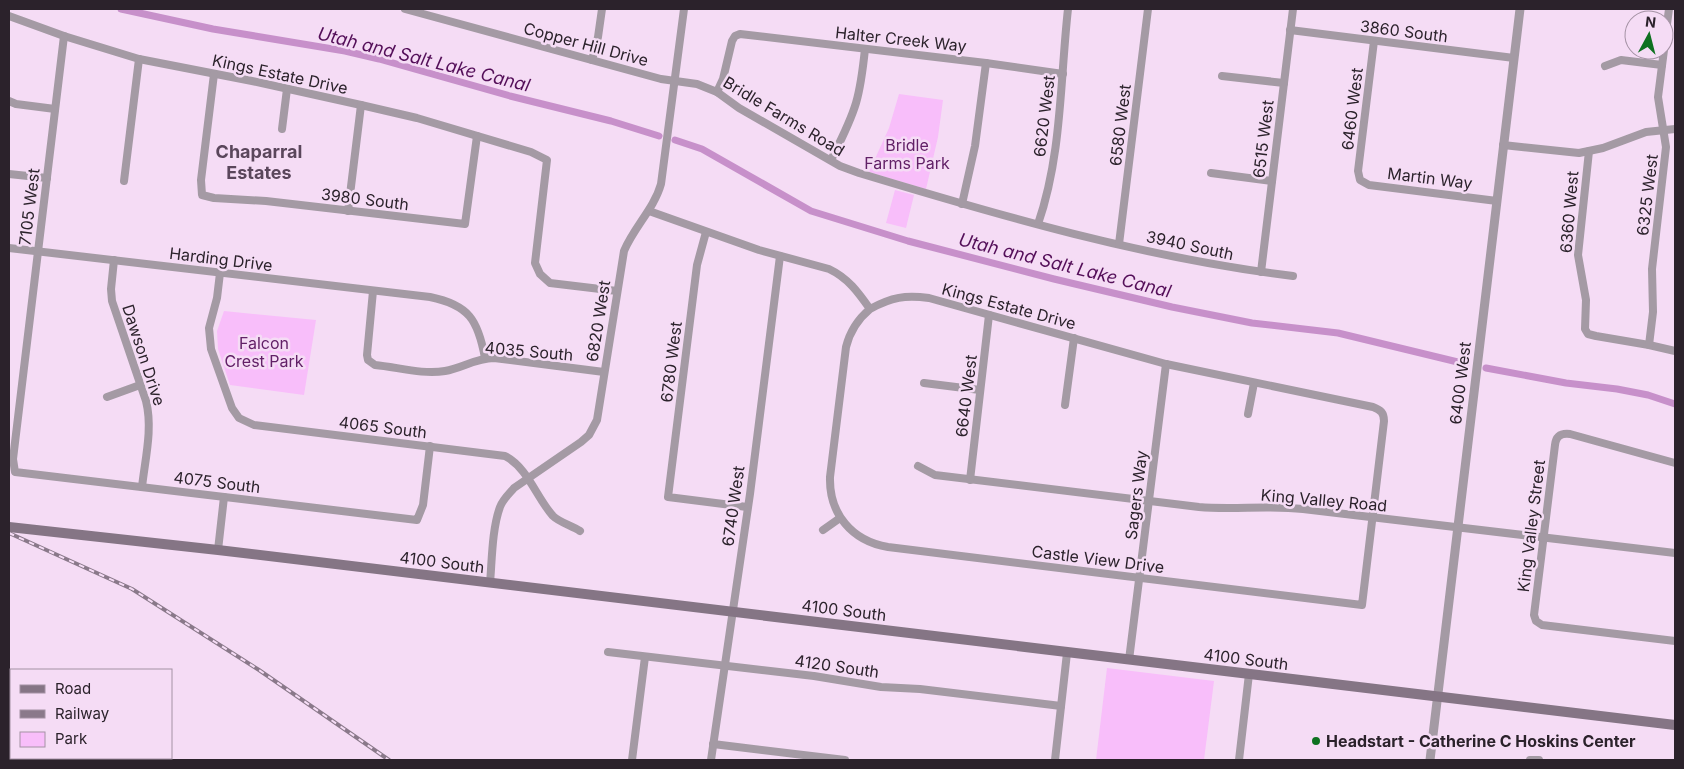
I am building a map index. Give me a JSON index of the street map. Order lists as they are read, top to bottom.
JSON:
{
  "streets": {
    "main road": ["4100 South"],
    "street": [
      "3860 South",
      "Halter Creek Way",
      "Copper Hill Drive",
      "Kings Estate Drive",
      "6460 West",
      "Bridle Farms Road",
      "6620 West",
      "6580 West",
      "6515 West",
      "Martin Way",
      "6325 West",
      "3980 South",
      "7105 West",
      "6360 West",
      "3940 South",
      "Harding Drive",
      "6820 West",
      "4035 South",
      "Dawson Drive",
      "6780 West",
      "6400 West",
      "6640 West",
      "4065 South",
      "4075 South",
      "Sagers Way",
      "King Valley Road",
      "6740 West",
      "King Valley Street",
      "Castle View Drive",
      "4120 South"
    ]
  },
  "crossings": [
    ["3860 South", "6460 West"],
    ["3860 South", "6515 West"],
    ["3860 South", "6400 West"],
    ["Halter Creek Way", "Bridle Farms Road"],
    ["Halter Creek Way", "6620 West"],
    ["Copper Hill Drive", "Bridle Farms Road"],
    ["Copper Hill Drive", "6820 West"],
    ["Kings Estate Drive", "3980 South"],
    ["Kings Estate Drive", "7105 West"],
    ["Kings Estate Drive", "6820 West"],
    ["Kings Estate Drive", "6640 West"],
    ["Kings Estate Drive", "Sagers Way"],
    ["Kings Estate Drive", "King Valley Road"],
    ["Kings Estate Drive", "Castle View Drive"],
    ["6460 West", "Martin Way"],
    ["Bridle Farms Road", "6620 West"],
    ["Bridle Farms Road", "3940 South"],
    ["Bridle Farms Road", "6820 West"],
    ["6580 West", "3940 South"],
    ["6515 West", "3940 South"],
    ["Martin Way", "6400 West"],
    ["6325 West", "6360 West"],
    ["7105 West", "Harding Drive"],
    ["7105 West", "4075 South"],
    ["Harding Drive", "4035 South"],
    ["Harding Drive", "Dawson Drive"],
    ["Harding Drive", "4065 South"],
    ["6820 West", "4035 South"],
    ["6820 West", "4065 South"],
    ["6820 West", "4100 South"],
    ["Dawson Drive", "4075 South"],
    ["6780 West", "6740 West"],
    ["6400 West", "King Valley Road"],
    ["6400 West", "4100 South"],
    ["6640 West", "King Valley Road"],
    ["4065 South", "4075 South"],
    ["Sagers Way", "King Valley Road"],
    ["Sagers Way", "Castle View Drive"],
    ["Sagers Way", "4100 South"],
    ["King Valley Road", "King Valley Street"],
    ["King Valley Road", "Castle View Drive"],
    ["6740 West", "4100 South"],
    ["6740 West", "4120 South"]
  ],
  "districts": ["Chaparral Estates"],
  "water": ["Utah and Salt Lake Canal"],
  "parks": ["Bridle Farms Park", "Falcon Crest Park"],
  "places": ["Headstart - Catherine C Hoskins Center"],
  "legend": ["Road", "Railway", "Park"],
  "north": "top"
}
